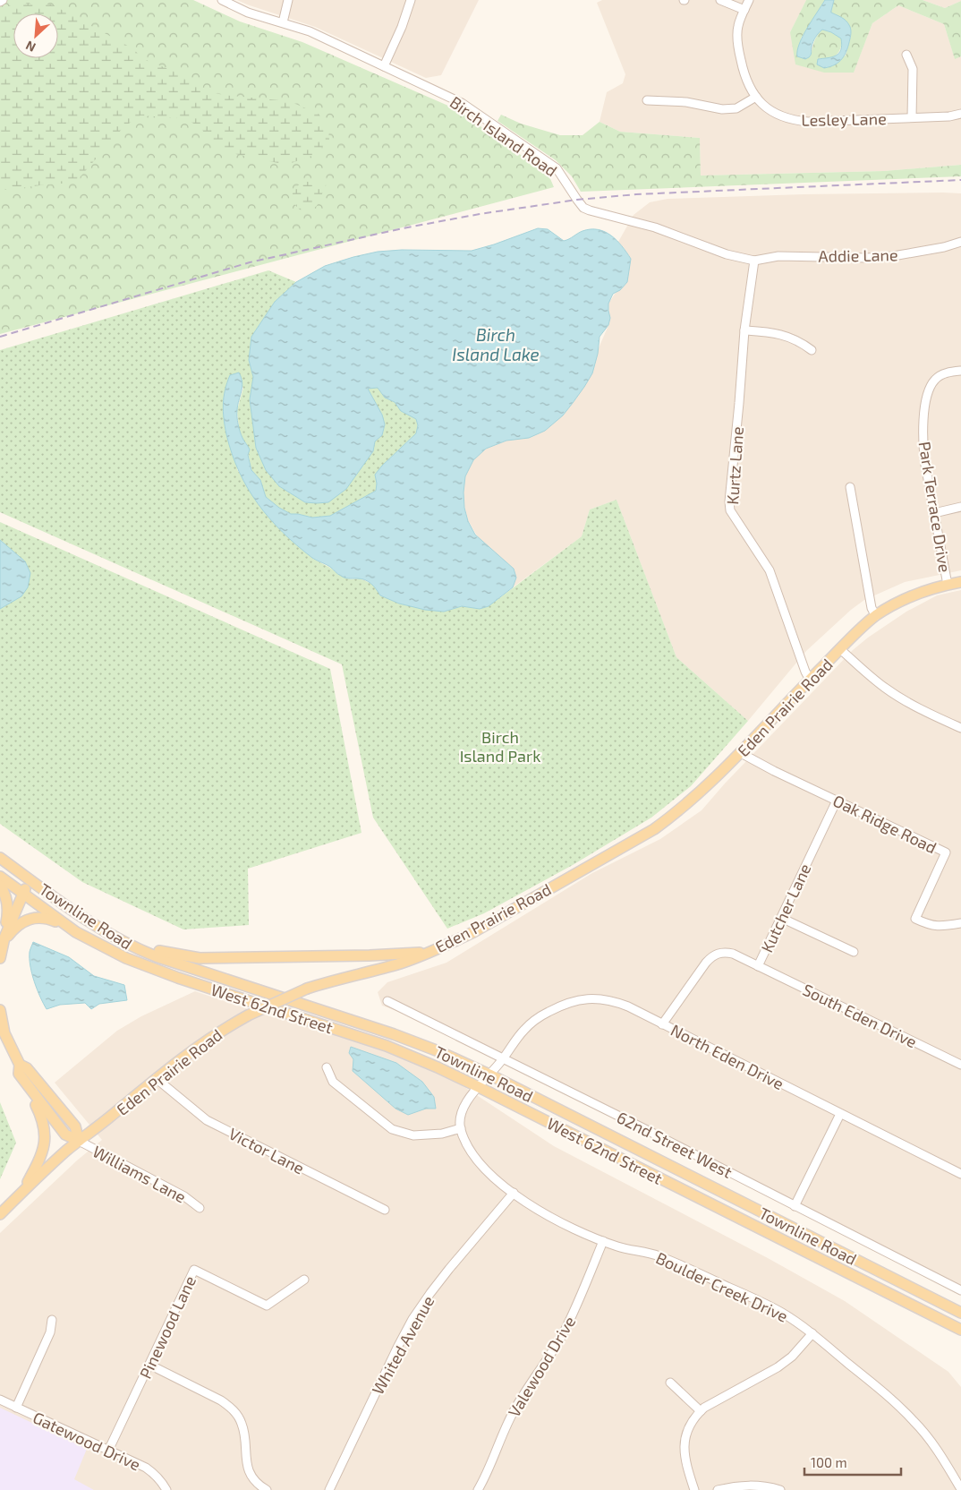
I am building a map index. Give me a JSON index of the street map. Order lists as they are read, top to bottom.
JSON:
{
  "streets": {
    "main road": ["Eden Prairie Road", "Townline Road", "West 62nd Street"],
    "street": [
      "Lesley Lane",
      "Birch Island Road",
      "Addie Lane",
      "Kurtz Lane",
      "Park Terrace Drive",
      "Oak Ridge Road",
      "Kutcher Lane",
      "South Eden Drive",
      "North Eden Drive",
      "62nd Street West",
      "Victor Lane",
      "Williams Lane",
      "Boulder Creek Drive",
      "Pinewood Lane",
      "Whited Avenue",
      "Valewood Drive",
      "Gatewood Drive"
    ]
  },
  "crossings": [
    ["Birch Island Road", "Addie Lane"],
    ["Birch Island Road", "Kurtz Lane"],
    ["Addie Lane", "Kurtz Lane"],
    ["Kurtz Lane", "Eden Prairie Road"],
    ["Park Terrace Drive", "Eden Prairie Road"],
    ["Eden Prairie Road", "Oak Ridge Road"],
    ["Eden Prairie Road", "Victor Lane"],
    ["Eden Prairie Road", "Williams Lane"],
    ["Oak Ridge Road", "Kutcher Lane"],
    ["Kutcher Lane", "South Eden Drive"],
    ["Kutcher Lane", "North Eden Drive"],
    ["North Eden Drive", "62nd Street West"],
    ["Boulder Creek Drive", "Whited Avenue"],
    ["Boulder Creek Drive", "Valewood Drive"],
    ["Pinewood Lane", "Gatewood Drive"]
  ],
  "water": ["Birch Island Lake"],
  "parks": ["Birch Island Park"],
  "scale_bar": "100 m",
  "north": "bottom left"
}
